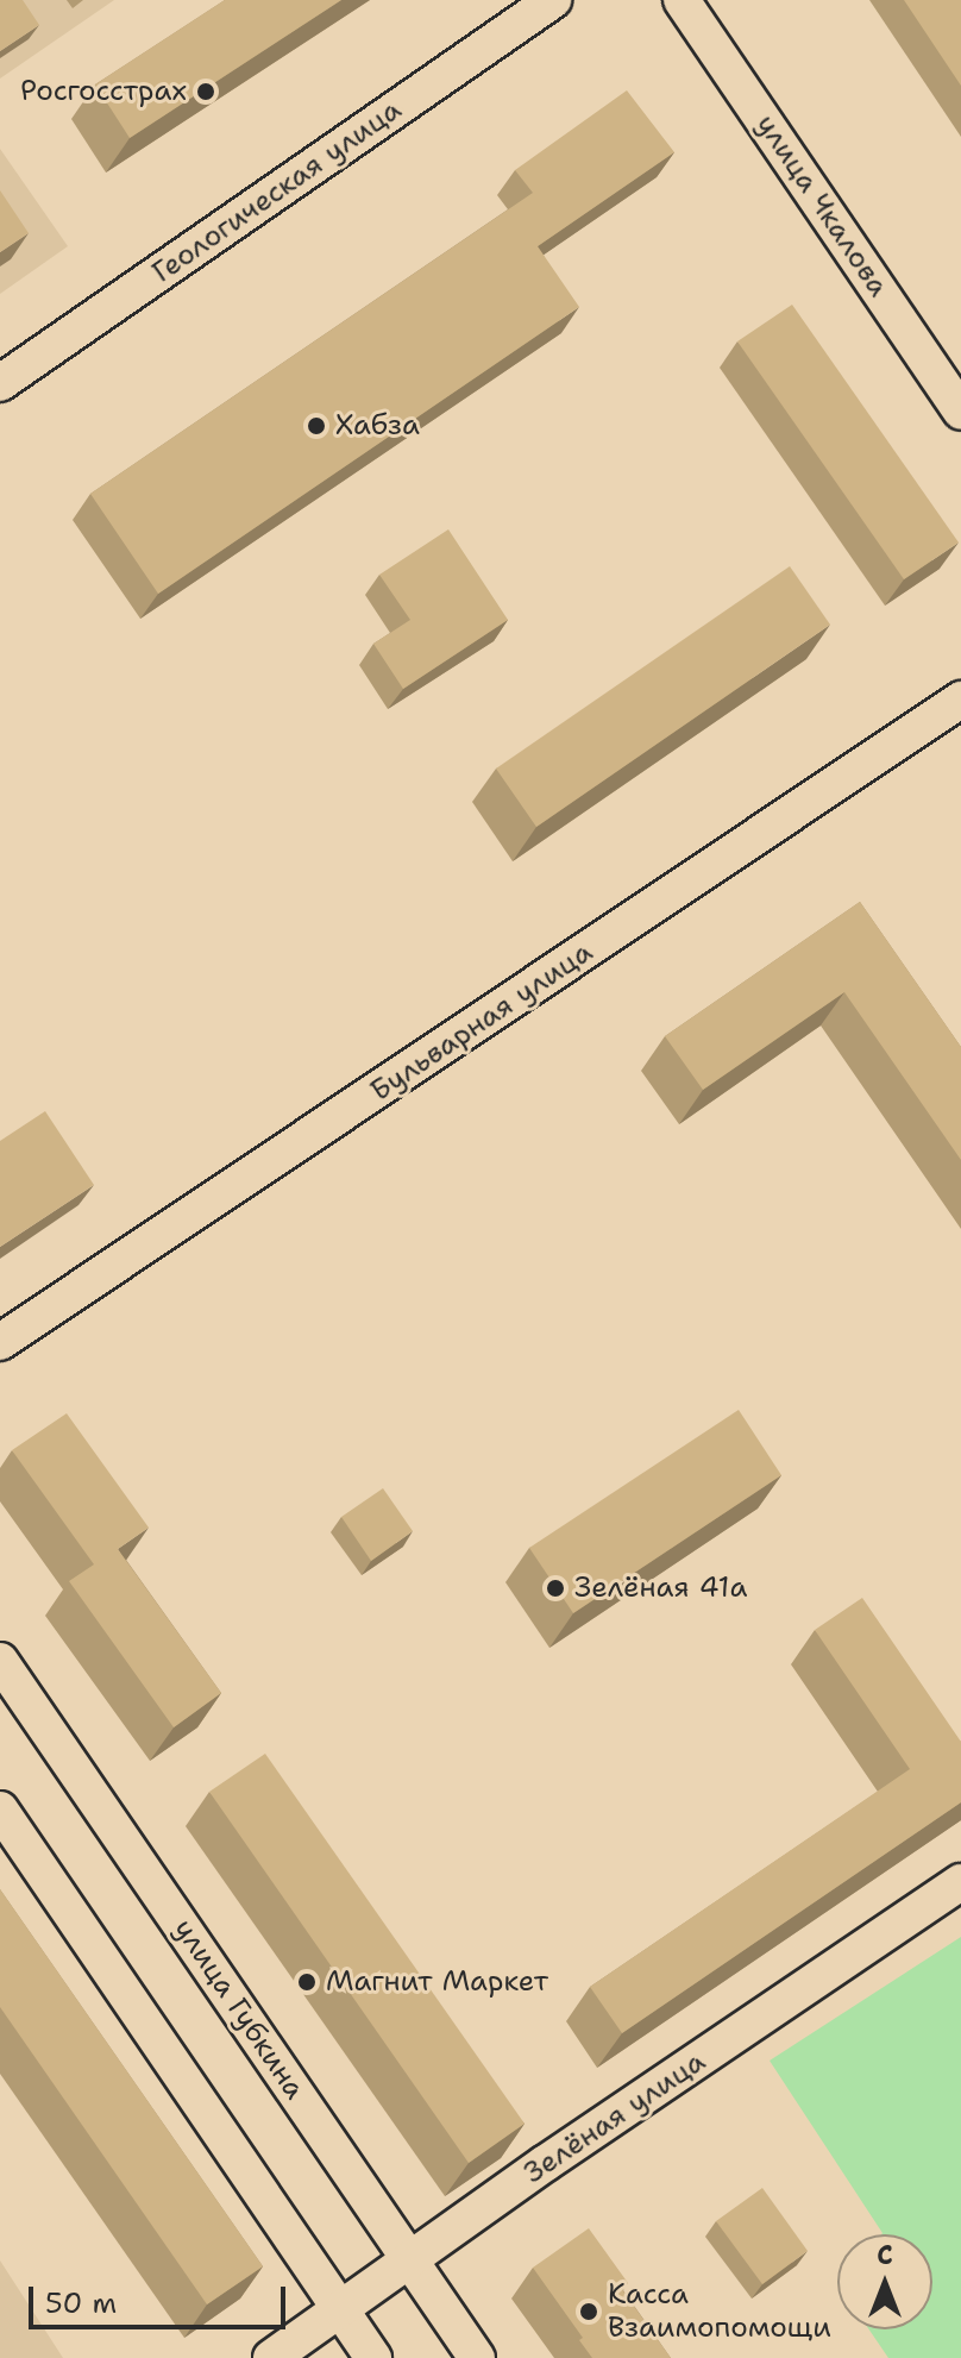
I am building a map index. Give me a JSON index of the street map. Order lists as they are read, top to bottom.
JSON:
{
  "streets": {
    "street": [
      "Геологическая улица",
      "улица Чкалова",
      "Бульварная улица",
      "улица Губкина",
      "Зелёная улица"
    ]
  },
  "crossings": [
    ["улица Губкина", "Зелёная улица"]
  ],
  "places": [
    "Росгосстрах",
    "Хабза",
    "Зелёная 41а",
    "Магнит Маркет",
    "Касса Взаимопомощи"
  ],
  "scale_bar": "50 m",
  "north": "top"
}
